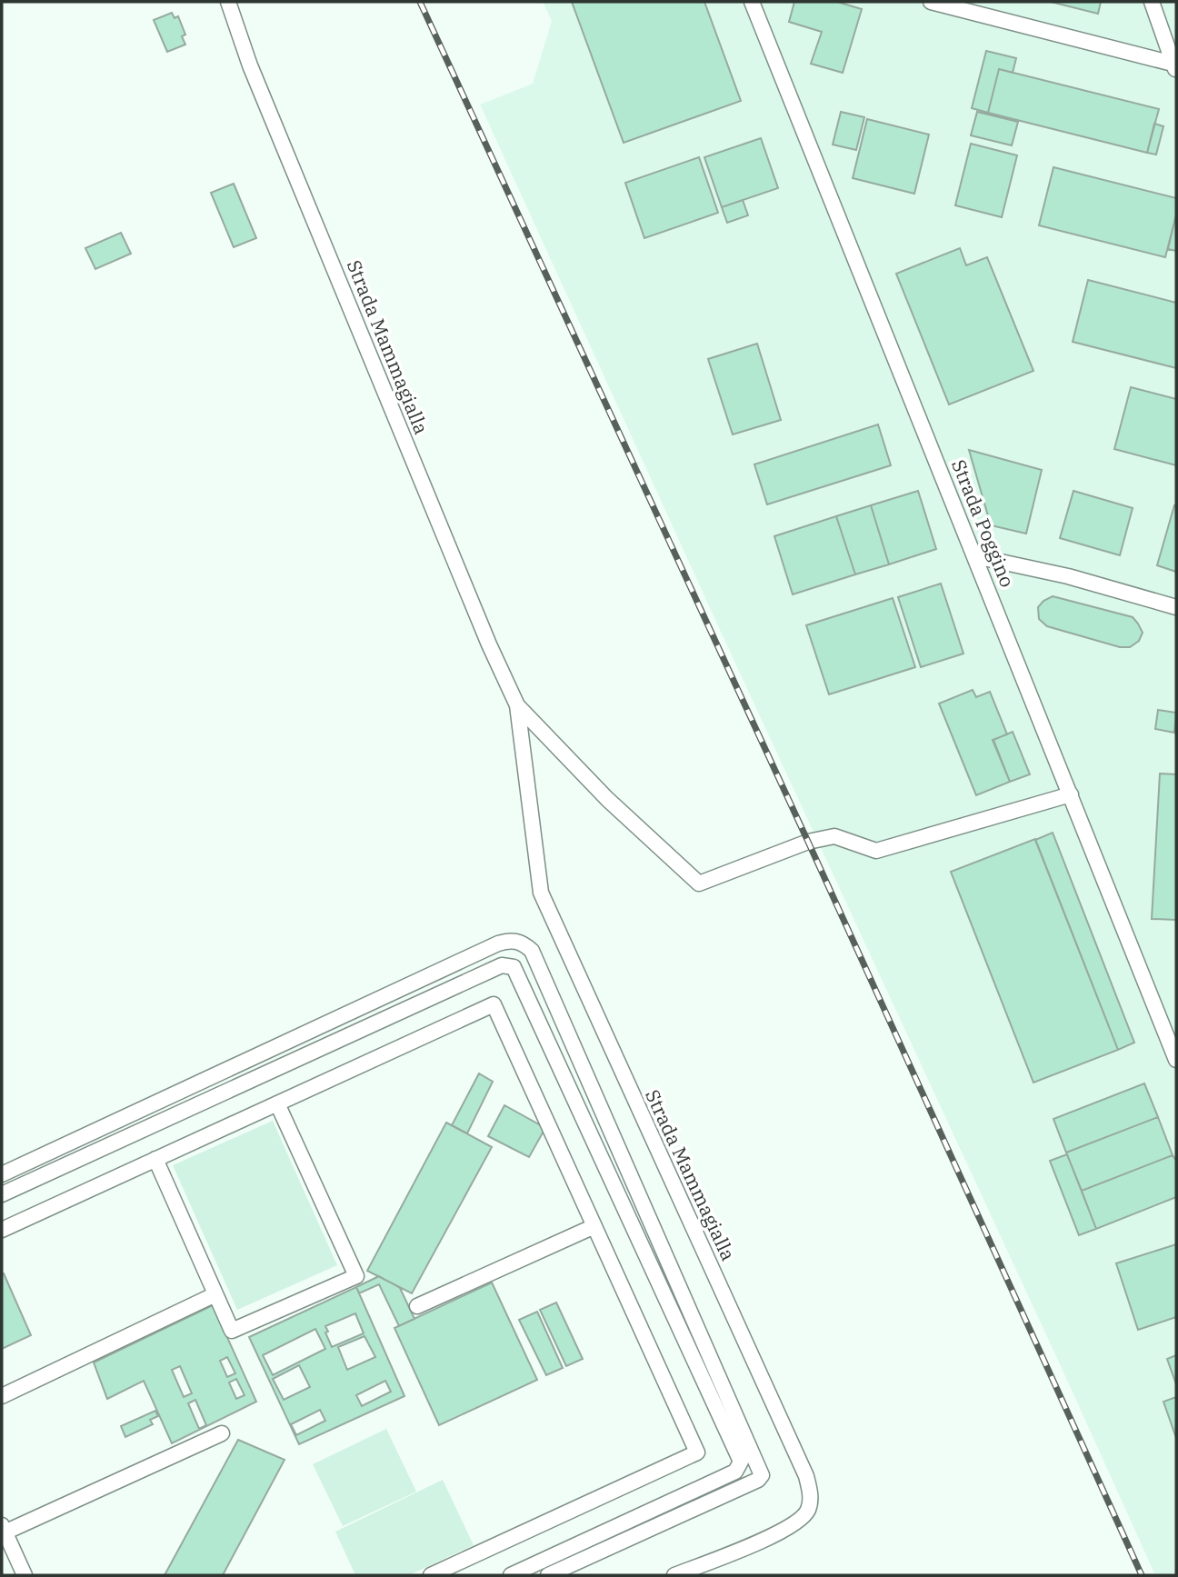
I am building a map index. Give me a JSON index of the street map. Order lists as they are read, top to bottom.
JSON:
{
  "streets": {
    "street": ["Strada Mammagialla", "Strada Poggino"]
  },
  "crossings": [
    ["Strada Mammagialla", "Strada Poggino"]
  ]
}
